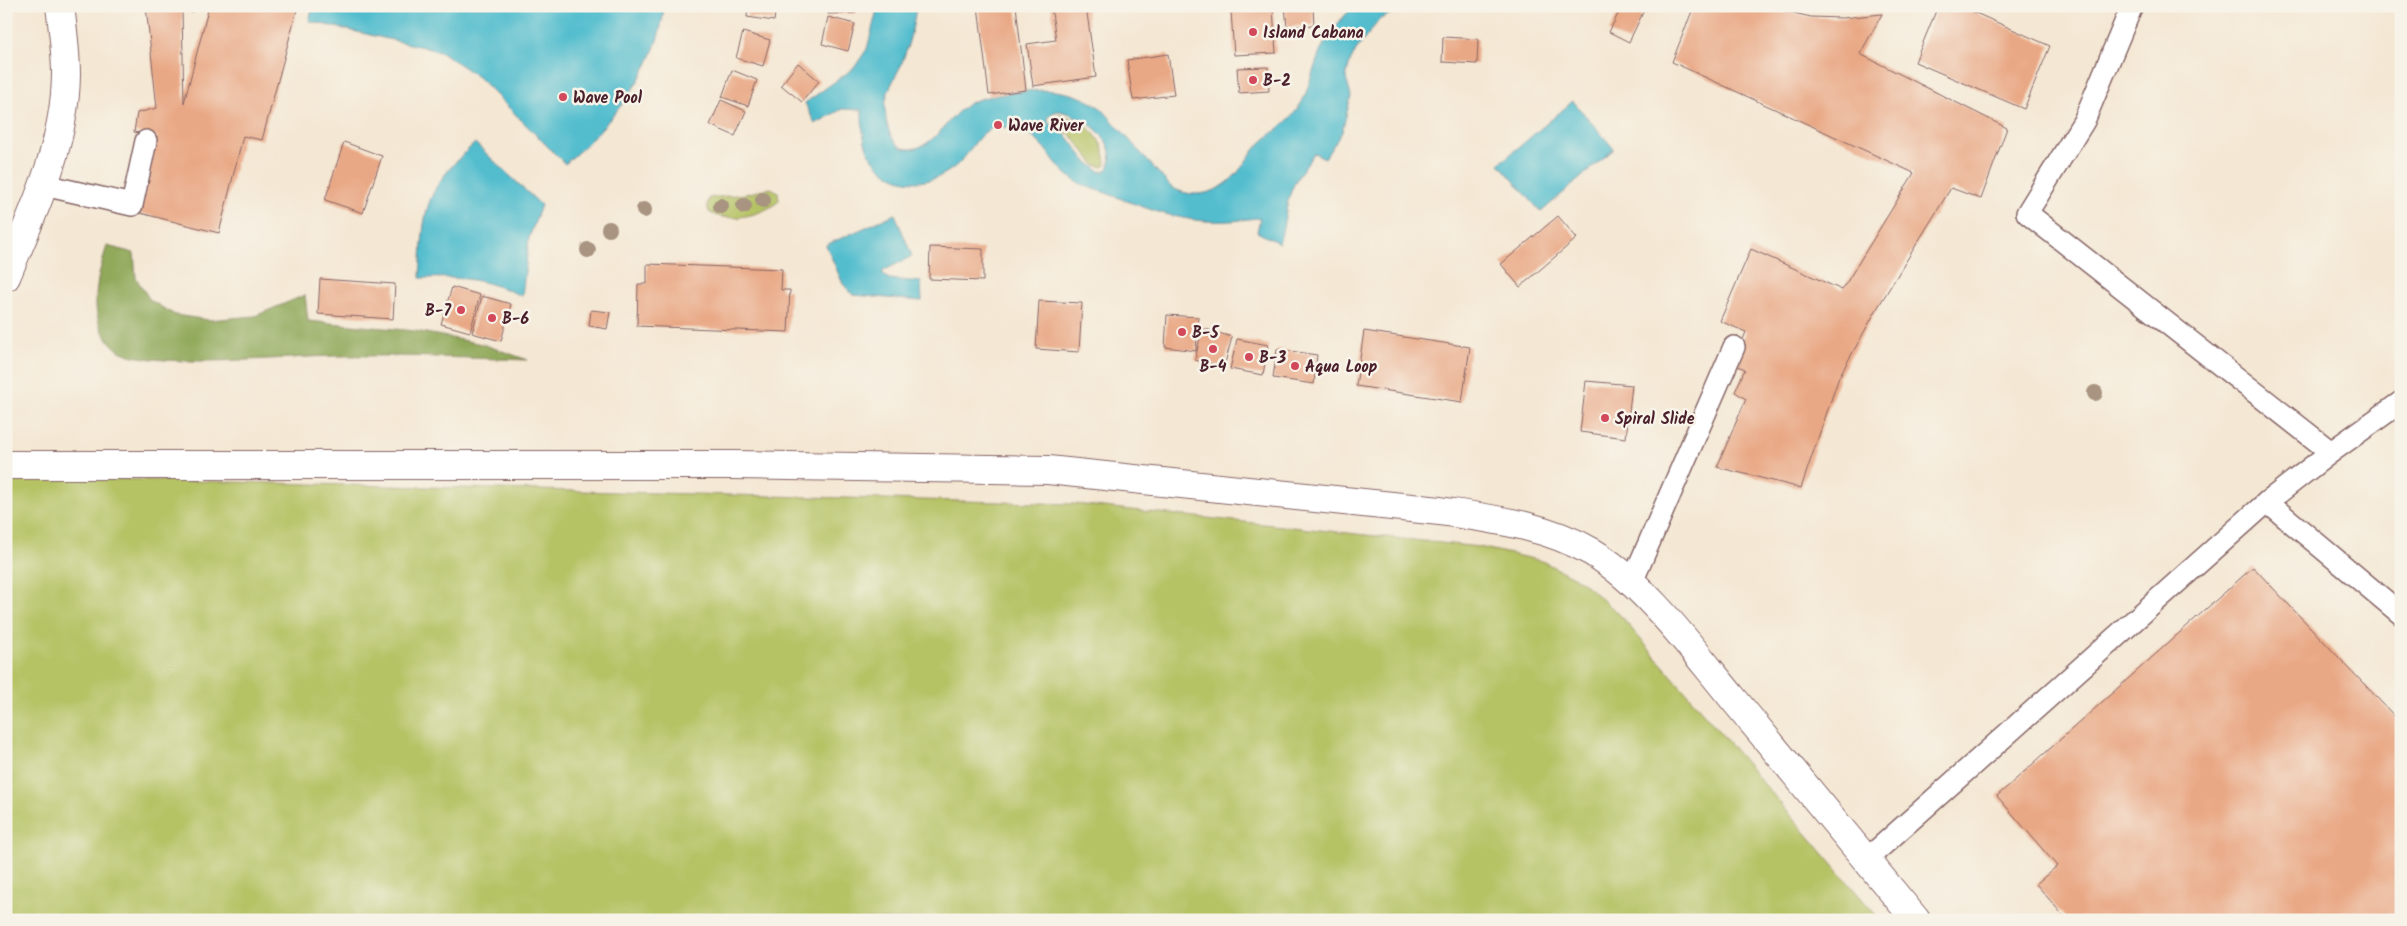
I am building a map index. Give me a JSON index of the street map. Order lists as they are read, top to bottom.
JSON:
{
  "places": [
    "Island Cabana",
    "B-2",
    "Wave Pool",
    "Wave River",
    "B-7",
    "B-6",
    "B-5",
    "B-4",
    "B-3",
    "Aqua Loop",
    "Spiral Slide"
  ]
}
